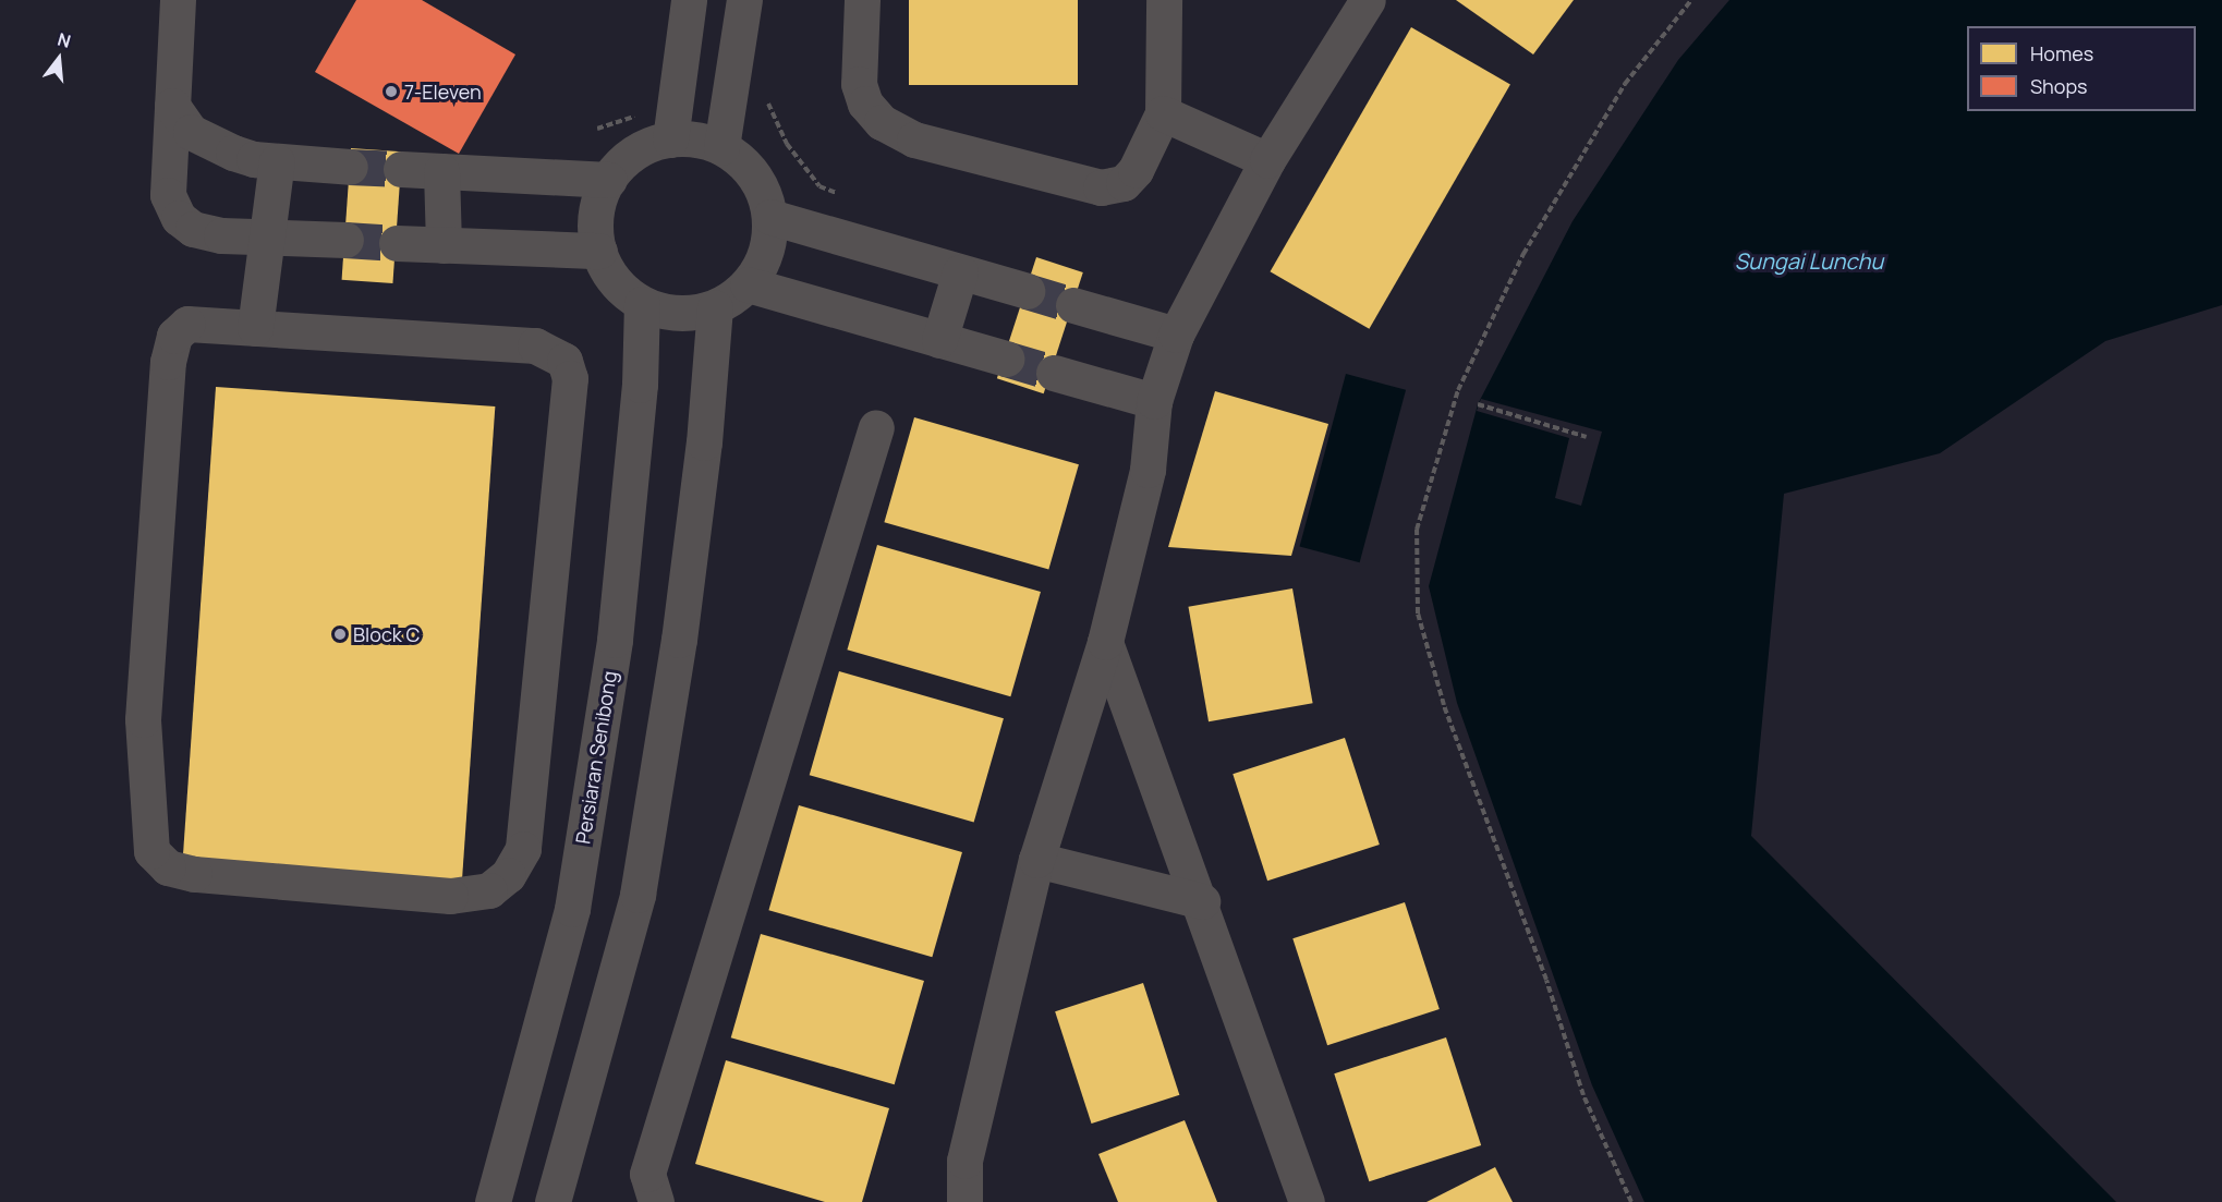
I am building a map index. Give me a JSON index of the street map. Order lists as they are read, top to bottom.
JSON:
{
  "streets": {
    "street": ["Persiaran Senibong"]
  },
  "water": ["Sungai Lunchu"],
  "places": ["7-Eleven", "Block C"],
  "legend": ["Homes", "Shops"],
  "north": "top"
}
